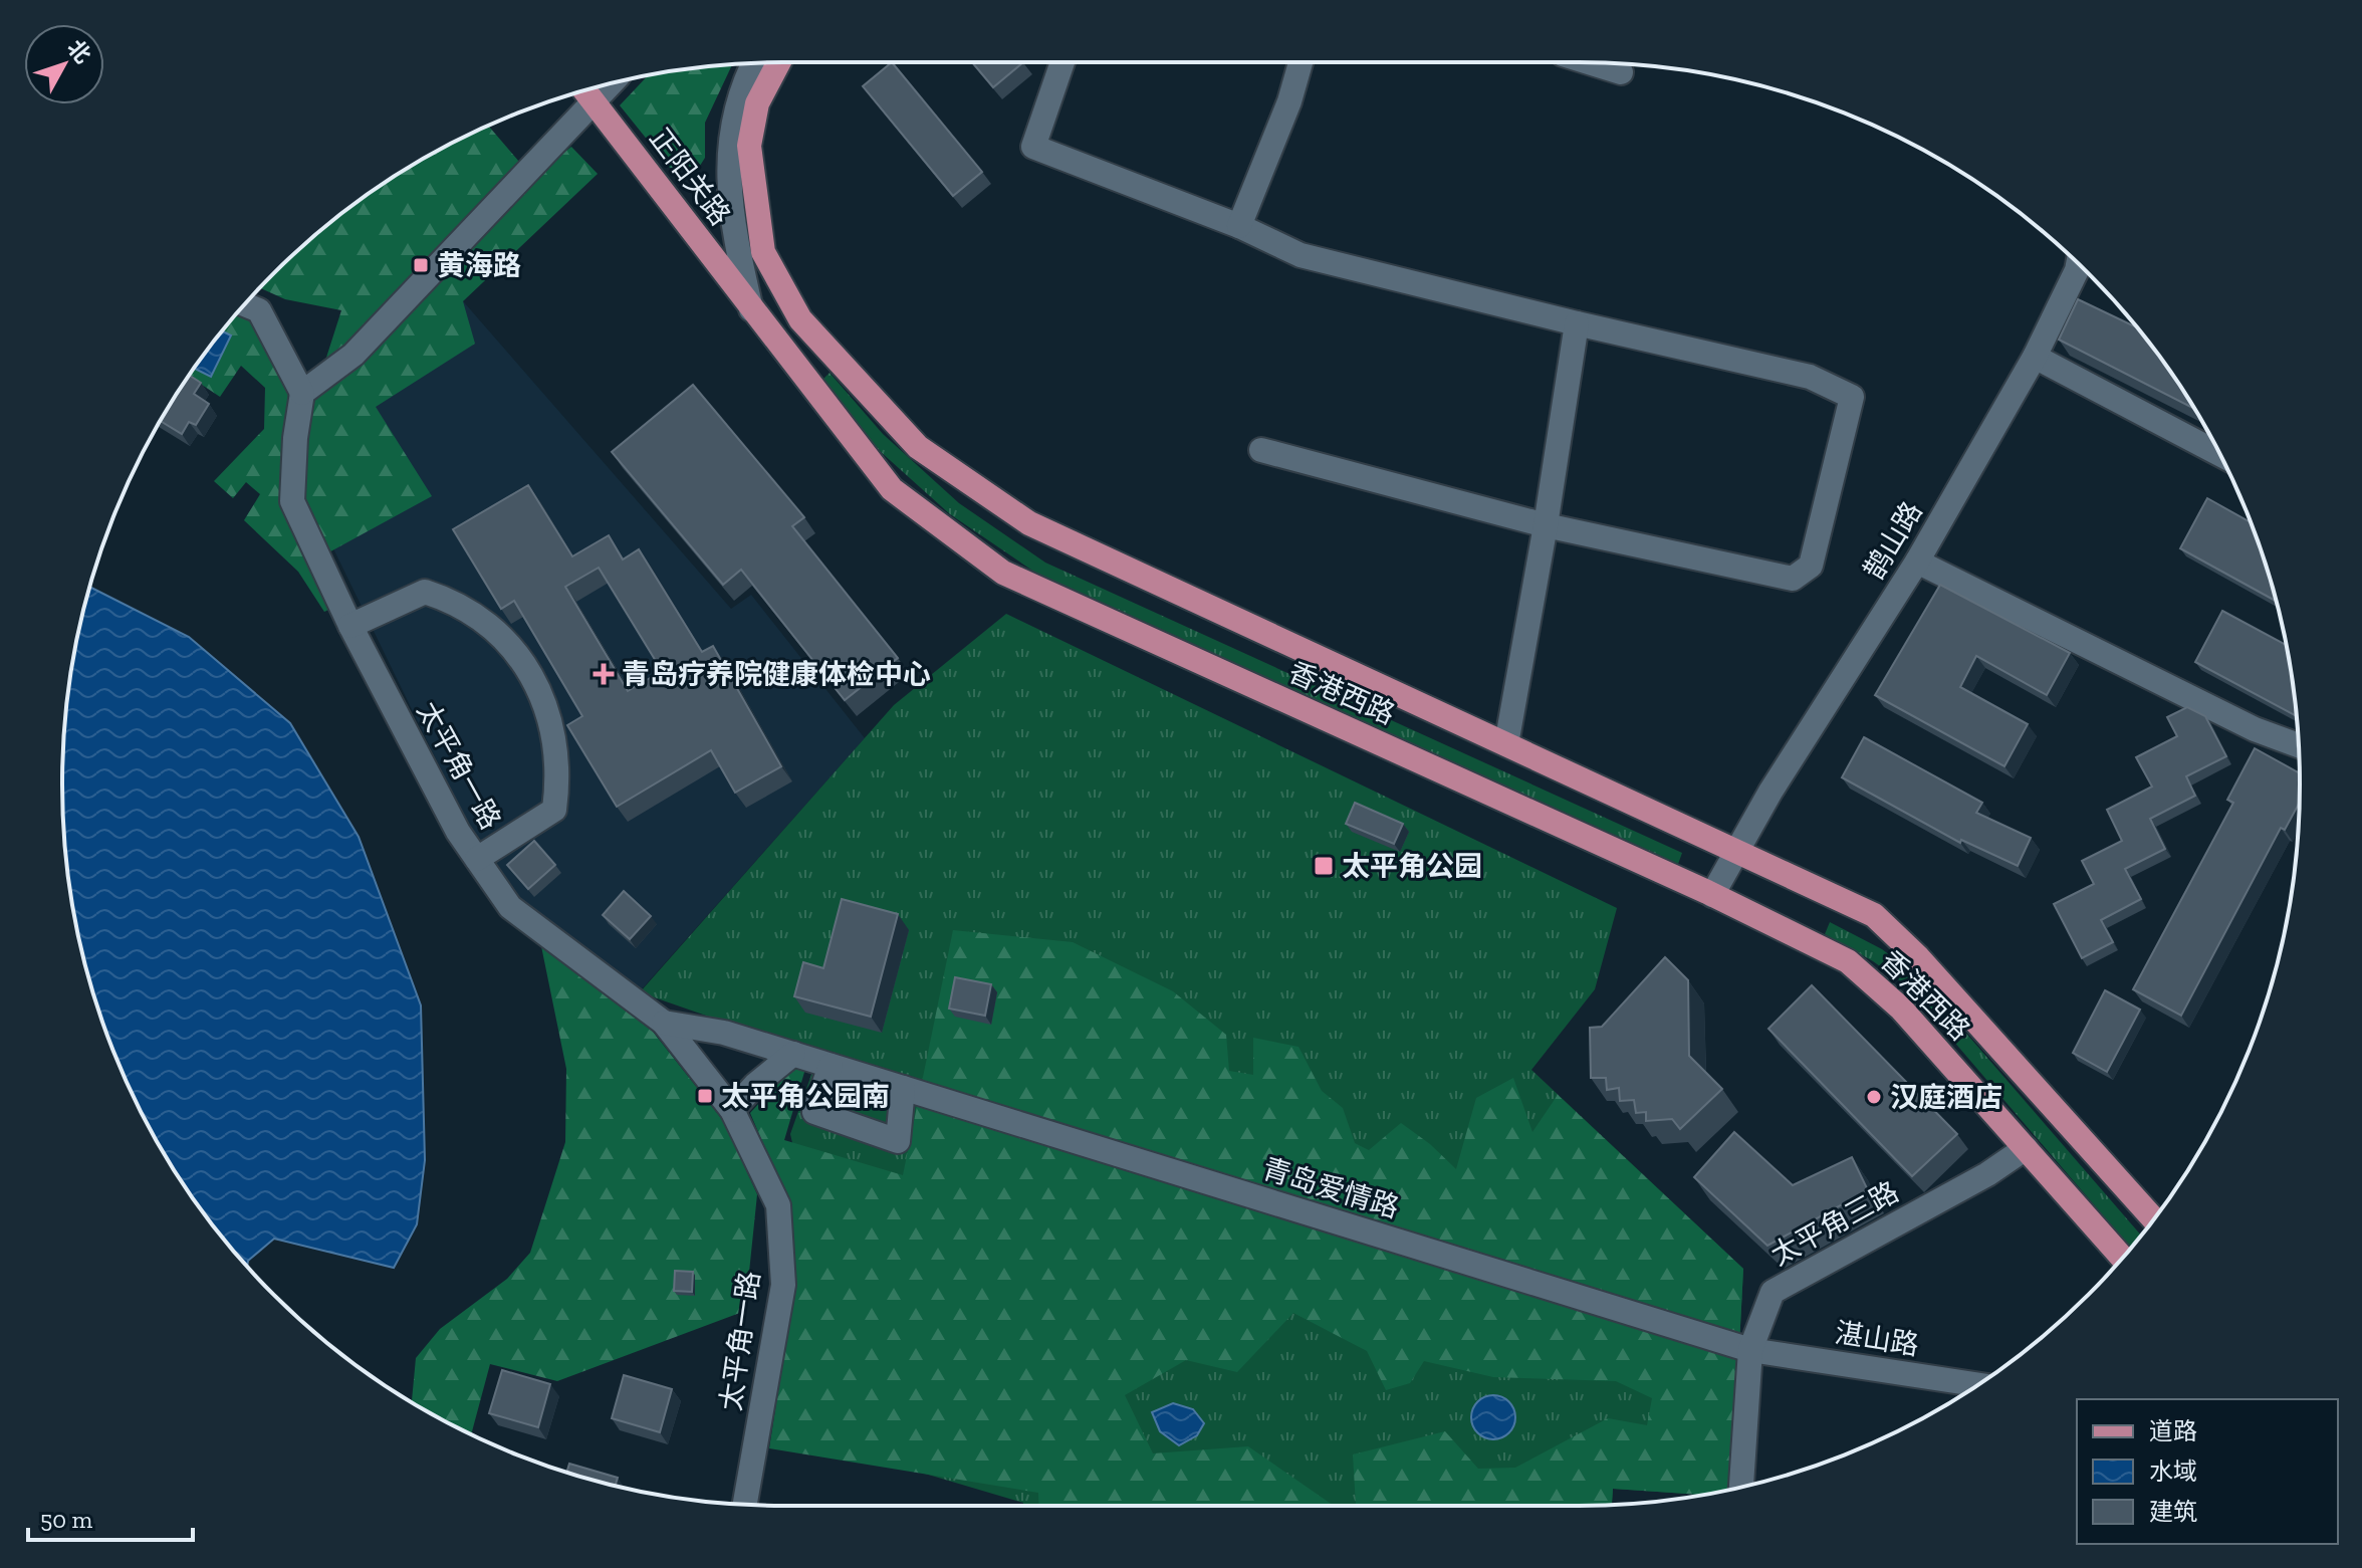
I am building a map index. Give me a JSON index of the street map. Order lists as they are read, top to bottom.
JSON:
{
  "streets": {
    "main road": ["正阳关路", "香港西路"],
    "street": [
      "鹊山路",
      "太平角一路",
      "青岛爱情路",
      "太平角三路",
      "湛山路"
    ]
  },
  "crossings": [
    ["正阳关路", "香港西路"],
    ["鹊山路", "香港西路"],
    ["香港西路", "太平角三路"],
    ["太平角一路", "青岛爱情路"],
    ["青岛爱情路", "太平角三路"],
    ["青岛爱情路", "湛山路"],
    ["太平角三路", "湛山路"]
  ],
  "places": {
    "transit": ["黄海路", "太平角公园", "太平角公园南"],
    "health": ["青岛疗养院健康体检中心"],
    "other": ["汉庭酒店"]
  },
  "legend": ["道路", "水域", "建筑"],
  "scale_bar": "50 m",
  "north": "top right"
}
